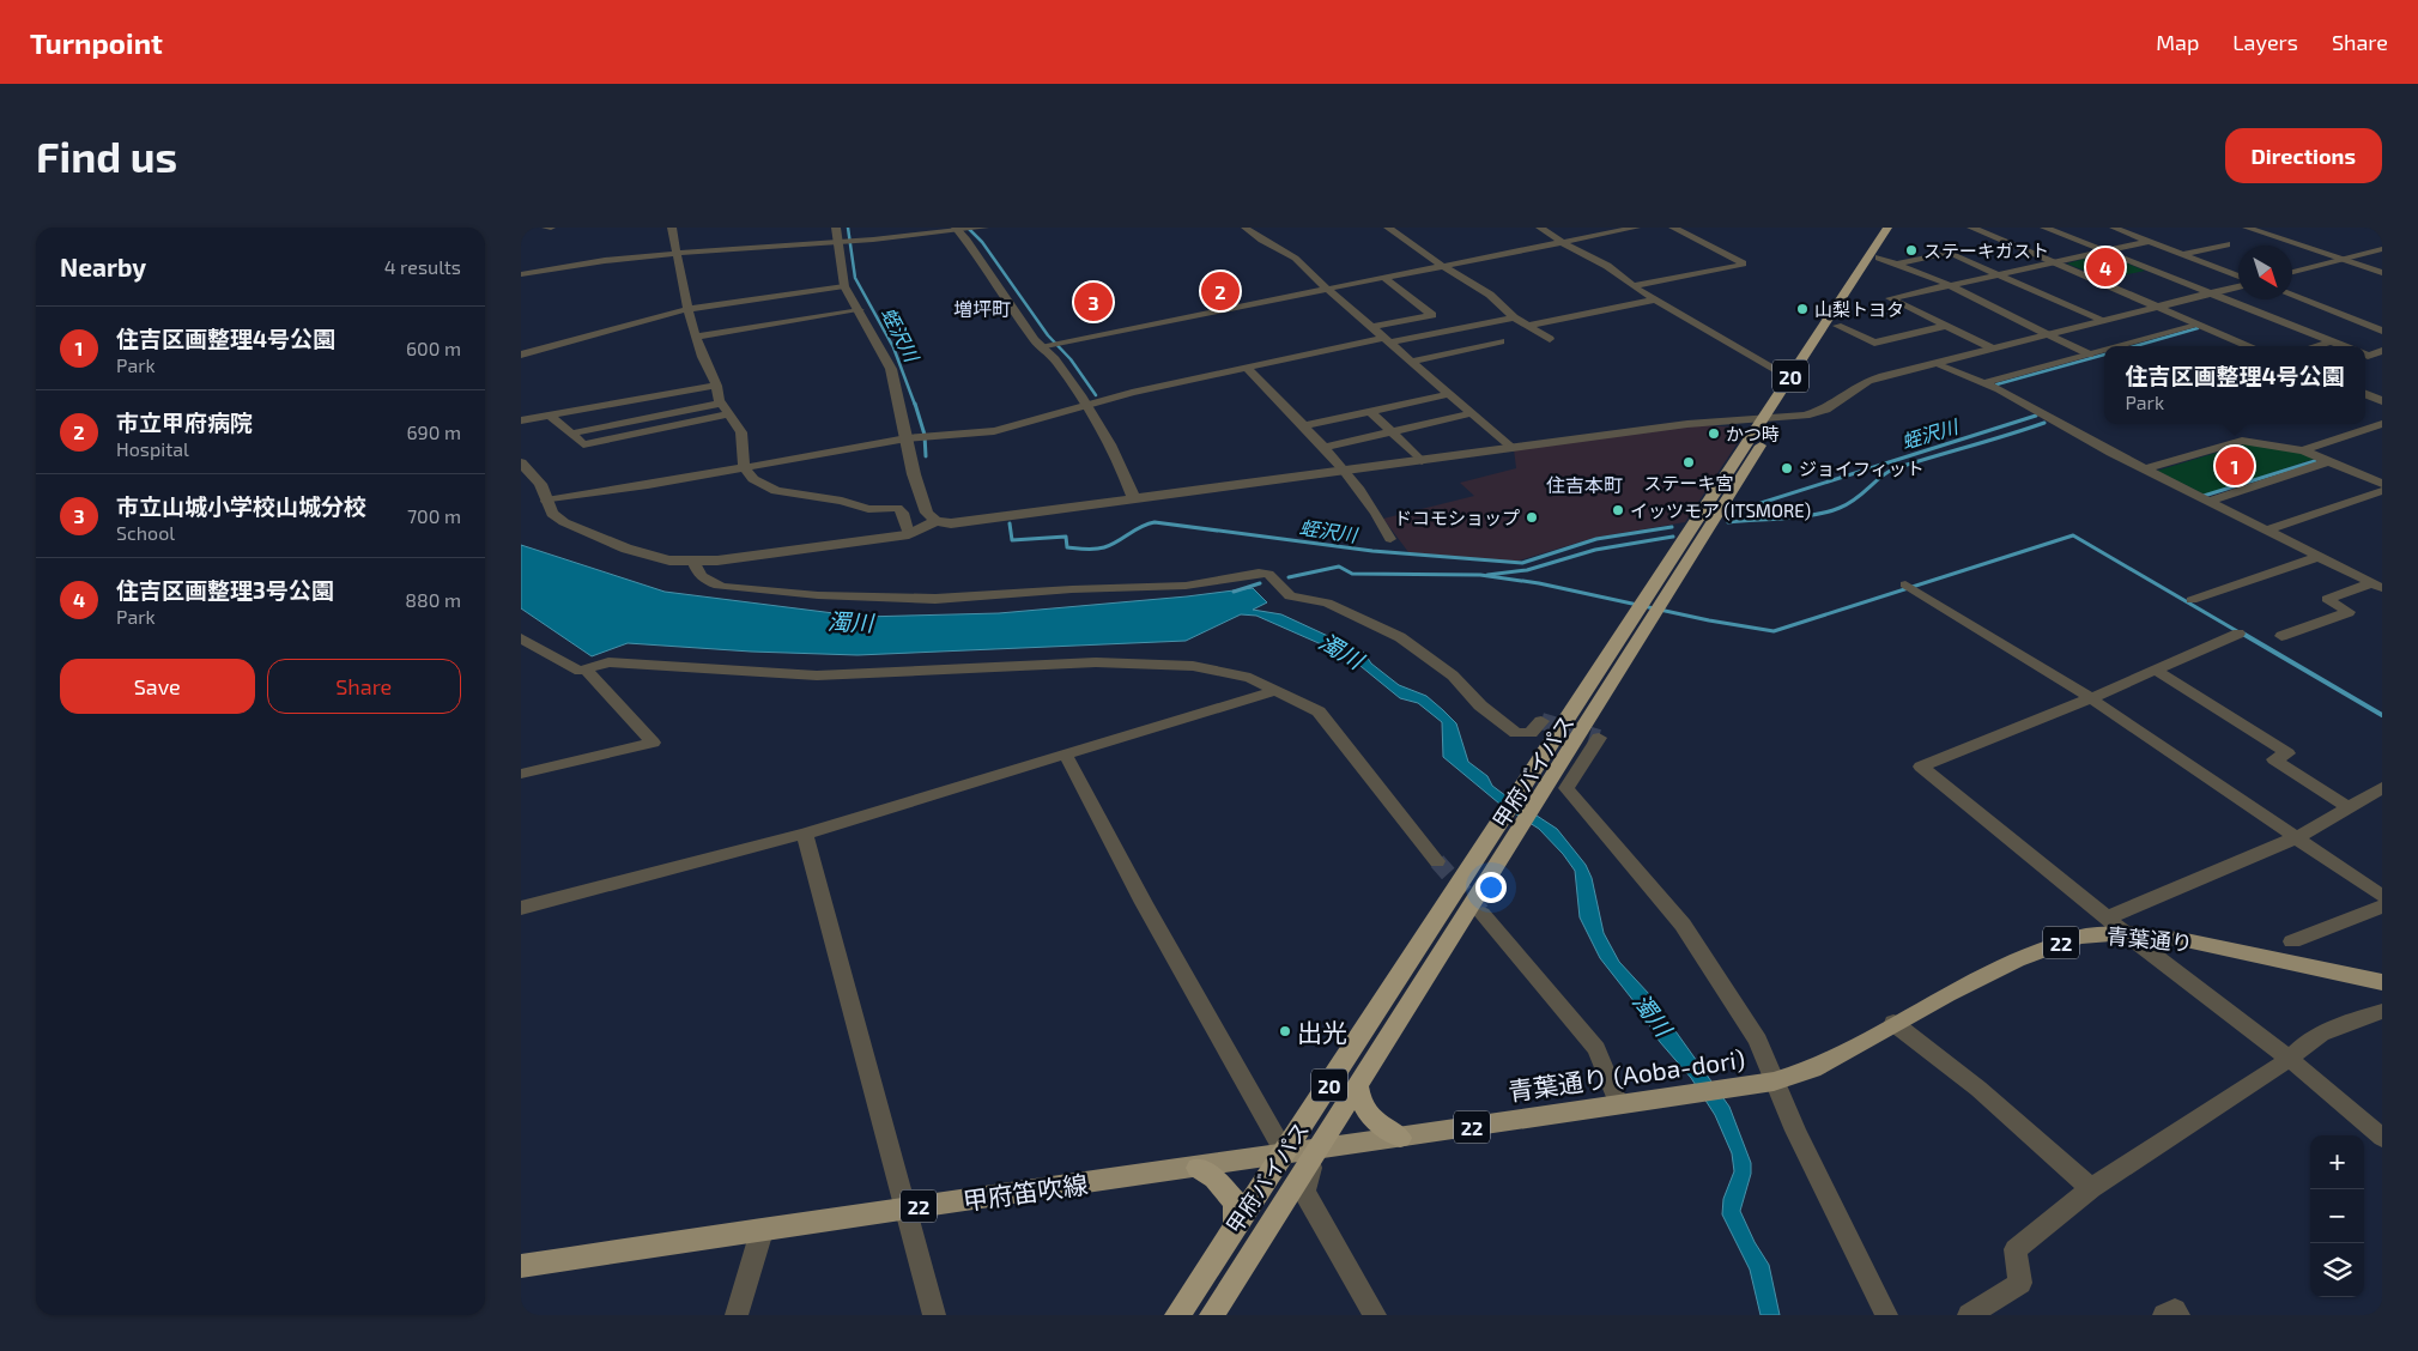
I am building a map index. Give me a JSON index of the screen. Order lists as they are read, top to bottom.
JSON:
{
  "streets": {
    "highway": ["20", "甲府バイパス"],
    "main road": [
      "青葉通り",
      "22",
      "青葉通り (Aoba-dori)",
      "甲府笛吹線"
    ]
  },
  "crossings": [
    ["甲府バイパス", "青葉通り (Aoba-dori)"],
    ["甲府バイパス", "甲府笛吹線"],
    ["青葉通り", "青葉通り (Aoba-dori)"],
    ["青葉通り (Aoba-dori)", "甲府笛吹線"]
  ],
  "districts": ["増坪町", "住吉本町"],
  "water": ["蛭沢川", "濁川"],
  "places": [
    "ステーキガスト",
    "山梨トヨタ",
    "かつ時",
    "ステーキ宮",
    "ジョイフィット",
    "イッツモア (ITSMORE)",
    "ドコモショップ",
    "出光"
  ],
  "north": "bottom right",
  "page": {
    "header": "Turnpoint",
    "nav": ["Map", "Layers", "Share"],
    "buttons": [
      "Directions",
      ["Save", "Share"]
    ],
    "title": "Find us",
    "heading": ["Nearby", "4 results"],
    "pins": [
      "4",
      "2",
      "3",
      "1"
    ],
    "list": [
      {
        "mark": "1",
        "name": "住吉区画整理4号公園",
        "note": "Park",
        "value": "600 m"
      },
      {
        "mark": "2",
        "name": "市立甲府病院",
        "note": "Hospital",
        "value": "690 m"
      },
      {
        "mark": "3",
        "name": "市立山城小学校山城分校",
        "note": "School",
        "value": "700 m"
      },
      {
        "mark": "4",
        "name": "住吉区画整理3号公園",
        "note": "Park",
        "value": "880 m"
      }
    ],
    "popup": ["住吉区画整理4号公園", "Park"],
    "map_buttons": ["+", "−"]
  }
}
